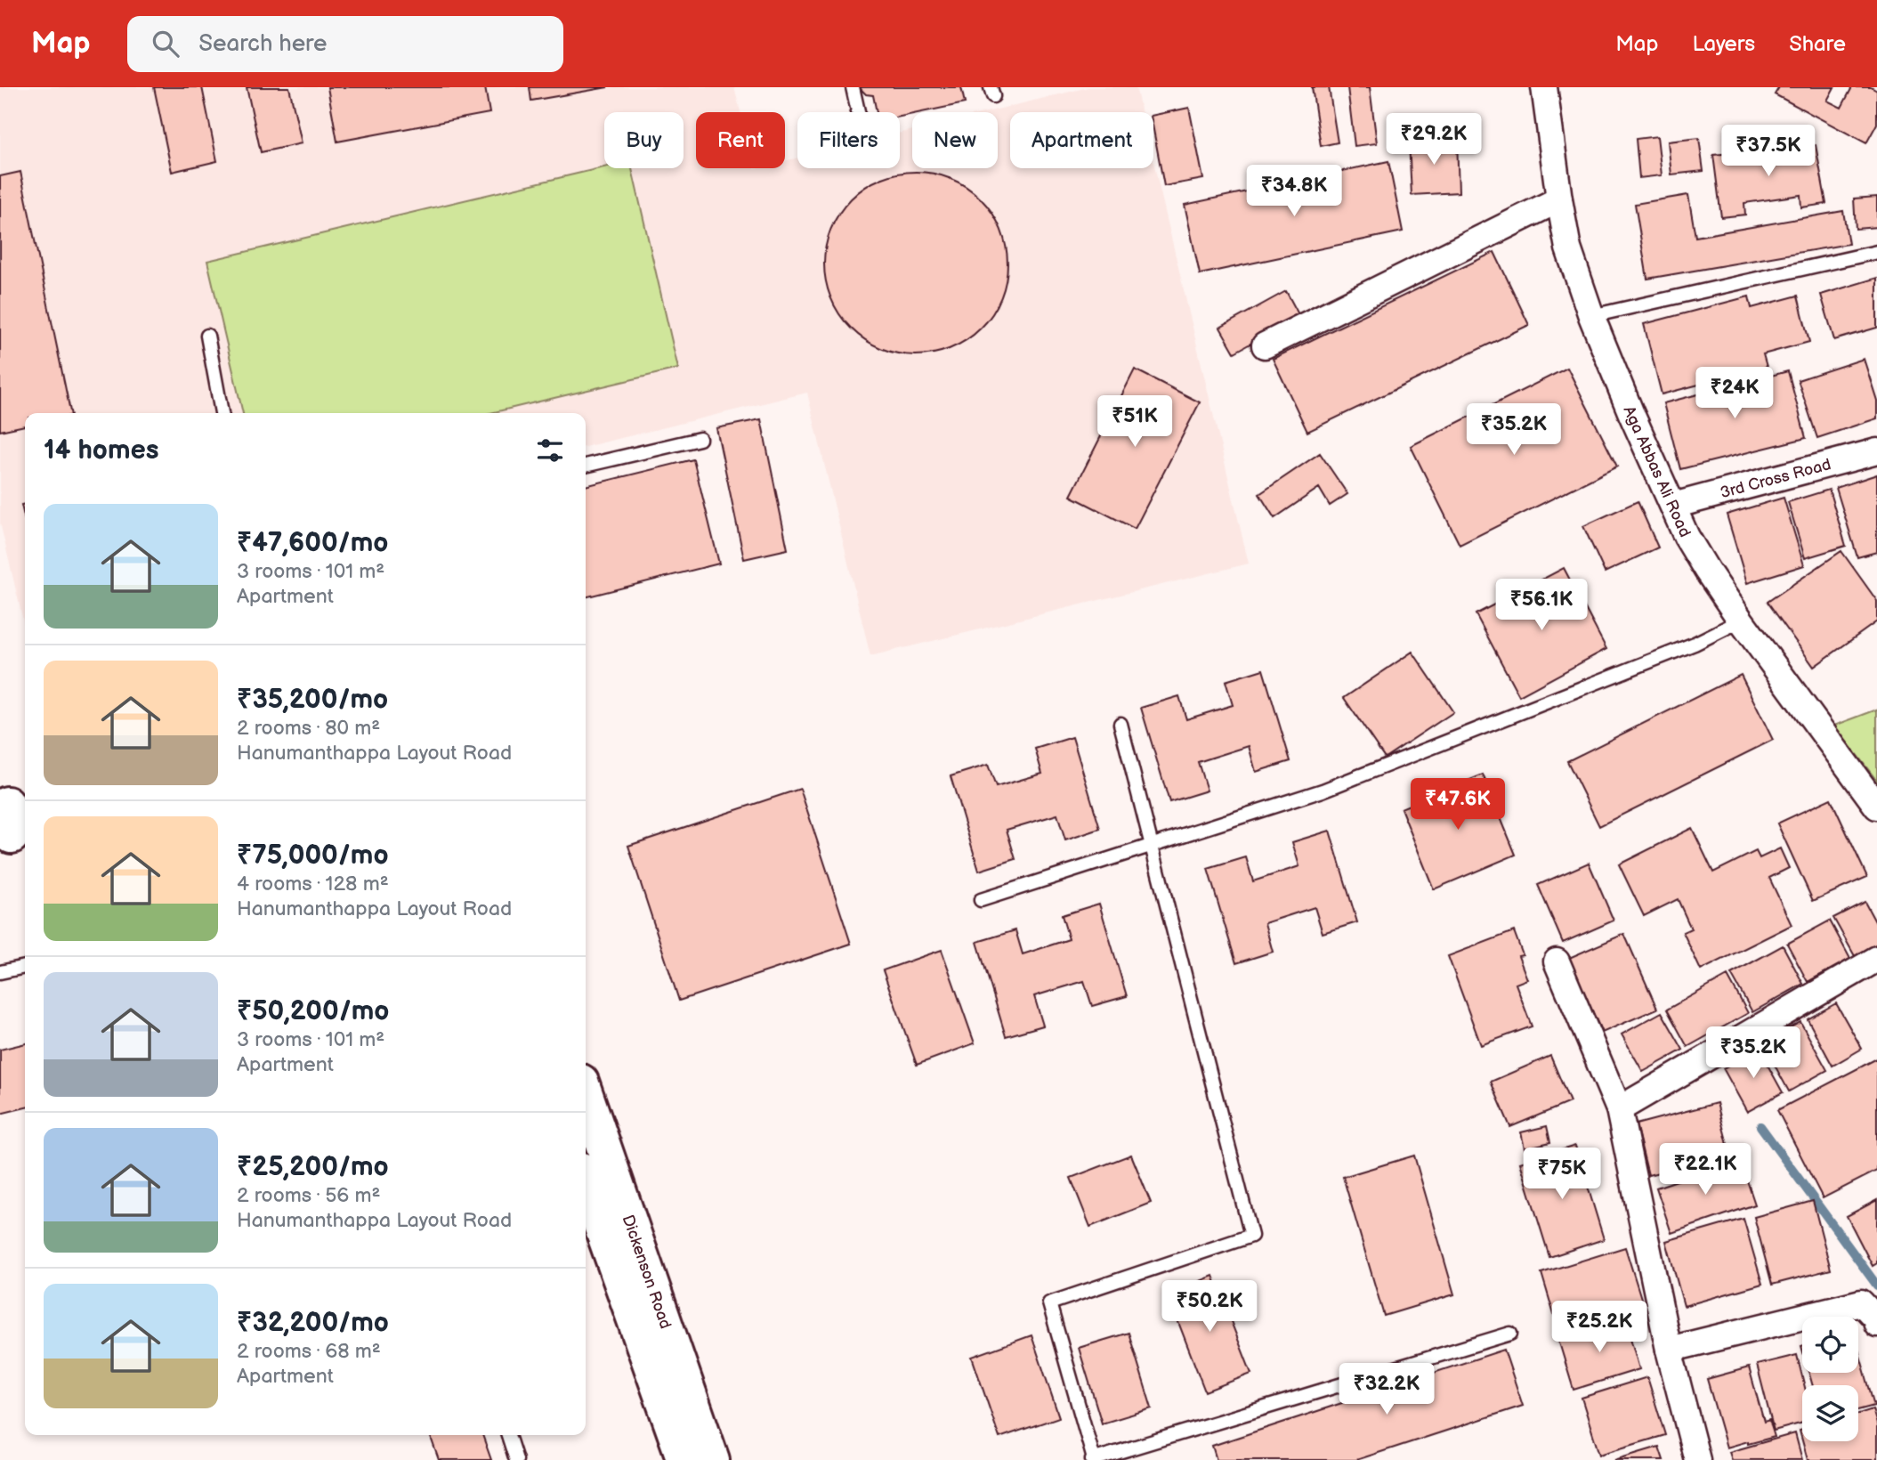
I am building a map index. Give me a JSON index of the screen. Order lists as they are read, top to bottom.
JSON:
{
  "streets": {
    "main road": ["Dickenson Road"],
    "street": ["Aga Abbas Ali Road", "3rd Cross Road"]
  },
  "crossings": [
    ["Aga Abbas Ali Road", "3rd Cross Road"]
  ],
  "page": {
    "header": "Map",
    "search": "Search here",
    "nav": ["Map", "Layers", "Share"],
    "chip": [
      "Buy",
      "Rent",
      "Filters",
      "New",
      "Apartment"
    ],
    "price": [
      "₹29.2K",
      "₹37.5K",
      "₹34.8K",
      "₹24K",
      "₹51K",
      "₹35.2K",
      "₹56.1K",
      "₹47.6K",
      "₹35.2K",
      "₹22.1K",
      "₹75K",
      "₹50.2K",
      "₹25.2K",
      "₹32.2K"
    ],
    "heading": "14 homes",
    "list": [
      {
        "name": "₹47,600/mo",
        "note": "3 rooms · 101 m² · Apartment"
      },
      {
        "name": "₹35,200/mo",
        "note": "2 rooms · 80 m² · Hanumanthappa Layout Road"
      },
      {
        "name": "₹75,000/mo",
        "note": "4 rooms · 128 m² · Hanumanthappa Layout Road"
      },
      {
        "name": "₹50,200/mo",
        "note": "3 rooms · 101 m² · Apartment"
      },
      {
        "name": "₹25,200/mo",
        "note": "2 rooms · 56 m² · Hanumanthappa Layout Road"
      },
      {
        "name": "₹32,200/mo",
        "note": "2 rooms · 68 m² · Apartment"
      }
    ]
  }
}
